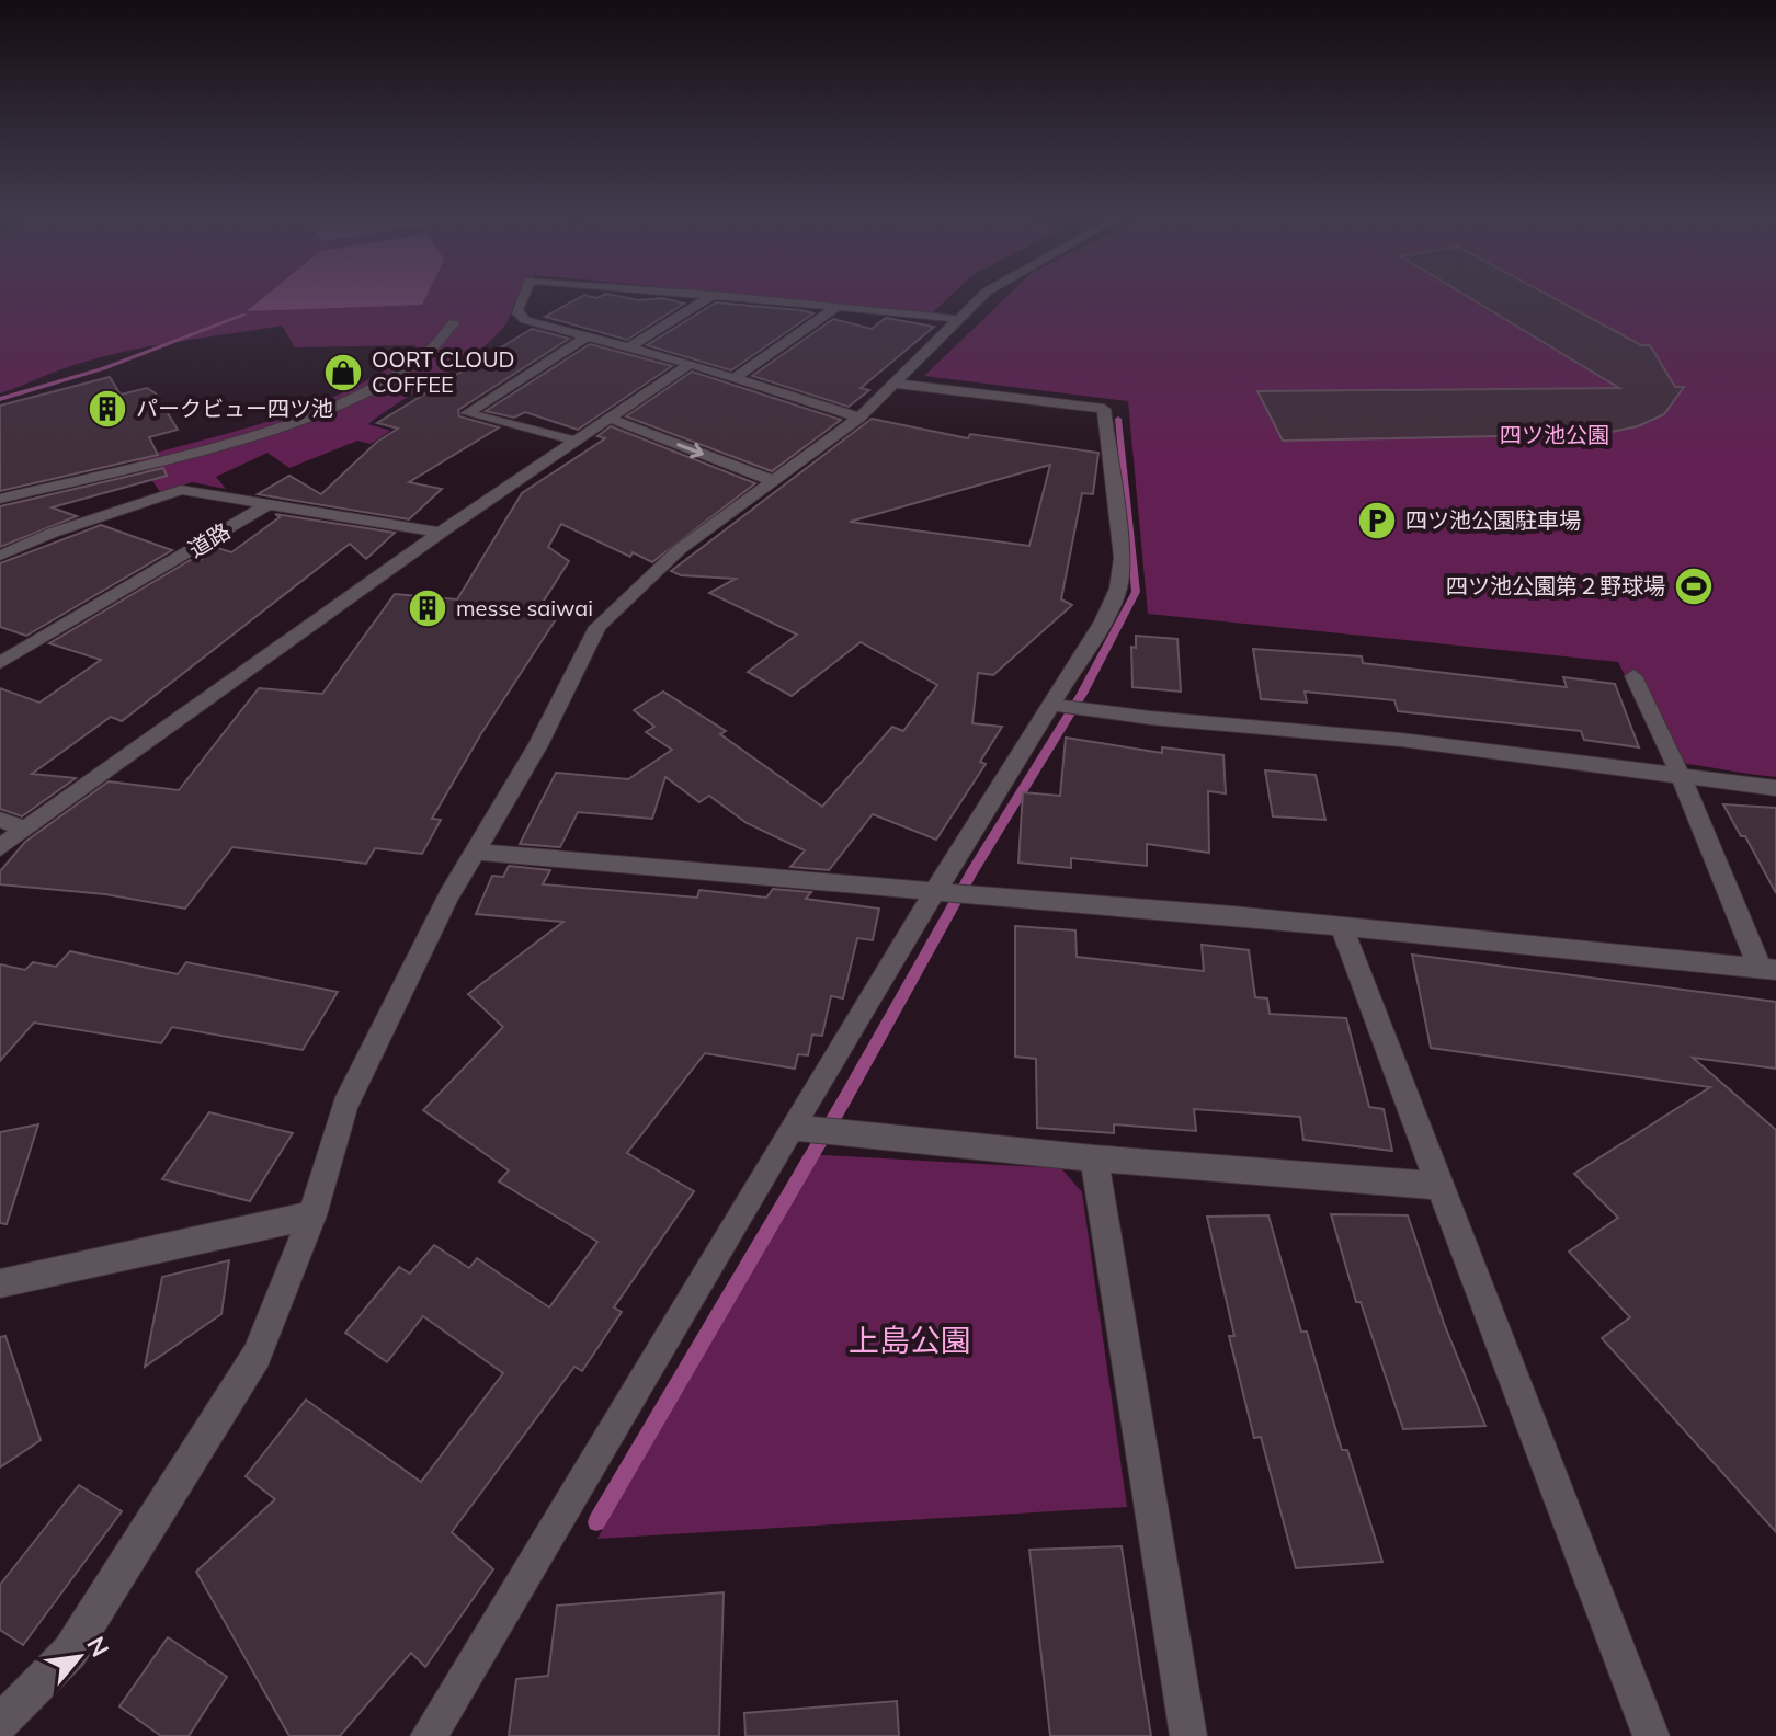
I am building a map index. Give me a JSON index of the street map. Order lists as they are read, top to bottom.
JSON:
{
  "streets": {
    "street": ["道路"]
  },
  "parks": ["四ツ池公園", "上島公園"],
  "places": {
    "shop": ["OORT CLOUD COFFEE"],
    "building": ["パークビュー四ツ池", "messe saiwai"],
    "parking": ["四ツ池公園駐車場"],
    "sports": ["四ツ池公園第２野球場"]
  },
  "north": "top right"
}
